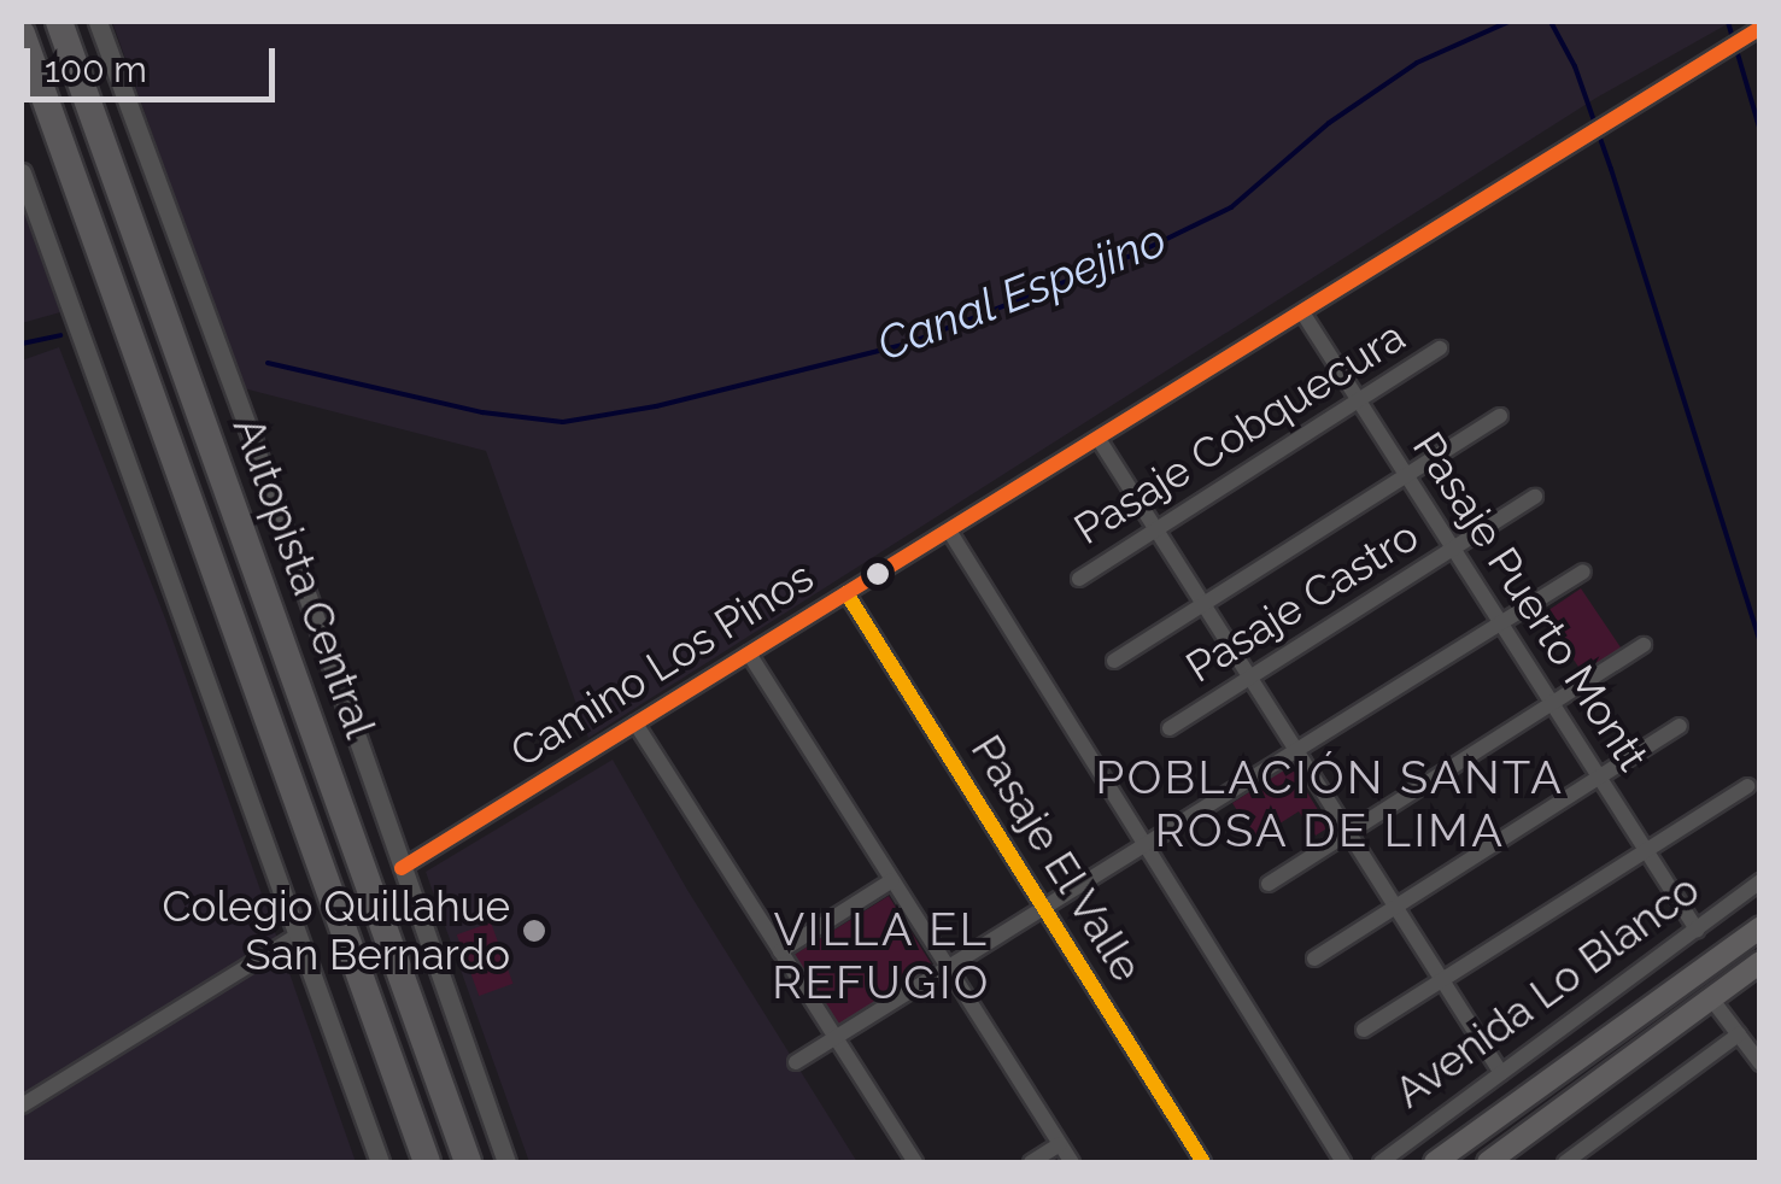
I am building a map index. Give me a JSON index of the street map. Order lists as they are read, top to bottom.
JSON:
{
  "streets": {
    "highway": ["Autopista Central"],
    "main road": ["Avenida Lo Blanco"],
    "street": [
      "Pasaje Cobquecura",
      "Pasaje Castro",
      "Pasaje Puerto Montt",
      "Camino Los Pinos",
      "Pasaje El Valle"
    ]
  },
  "crossings": [
    ["Pasaje Cobquecura", "Pasaje Puerto Montt"],
    ["Pasaje Castro", "Pasaje Puerto Montt"],
    ["Pasaje Puerto Montt", "Camino Los Pinos"],
    ["Pasaje Puerto Montt", "Avenida Lo Blanco"],
    ["Camino Los Pinos", "Pasaje El Valle"]
  ],
  "districts": ["POBLACIÓN SANTA ROSA DE LIMA", "VILLA EL REFUGIO"],
  "water": ["Canal Espejino"],
  "places": ["Colegio Quillahue San Bernardo"],
  "scale_bar": "100 m"
}
